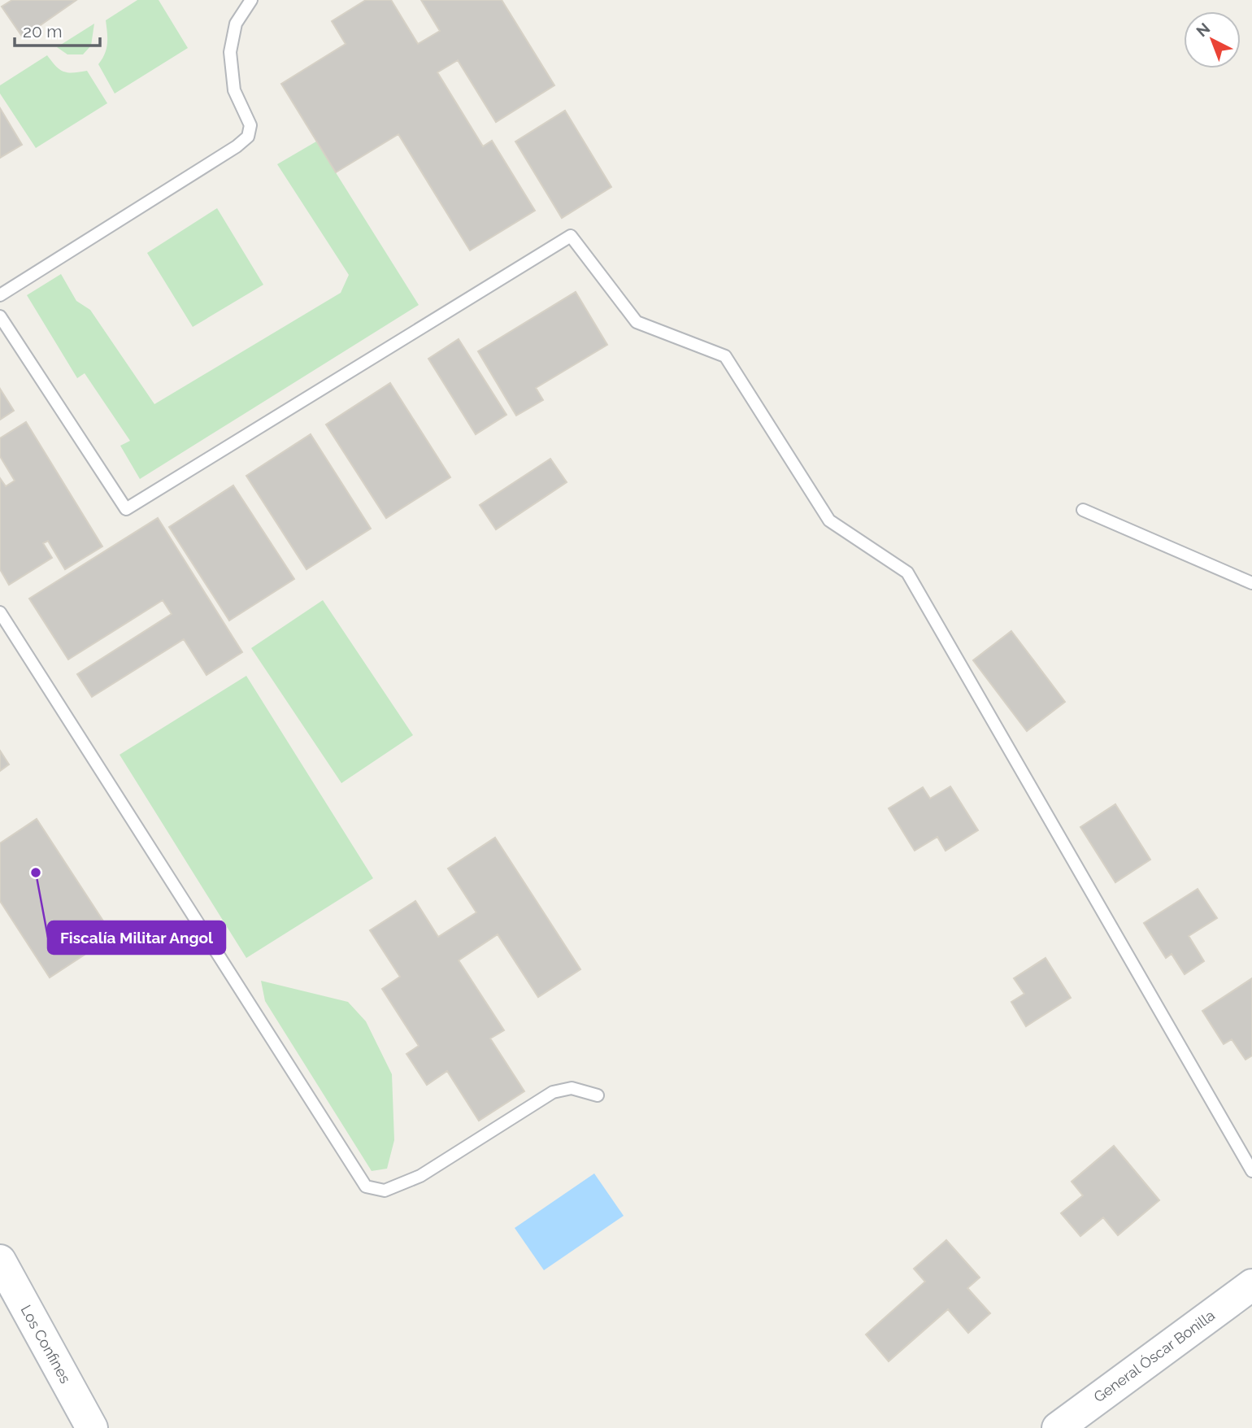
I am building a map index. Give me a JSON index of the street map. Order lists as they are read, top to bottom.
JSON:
{
  "streets": {
    "main road": ["Los Confines", "General Óscar Bonilla"]
  },
  "places": ["Fiscalía Militar Angol"],
  "scale_bar": "20 m",
  "north": "top left"
}
